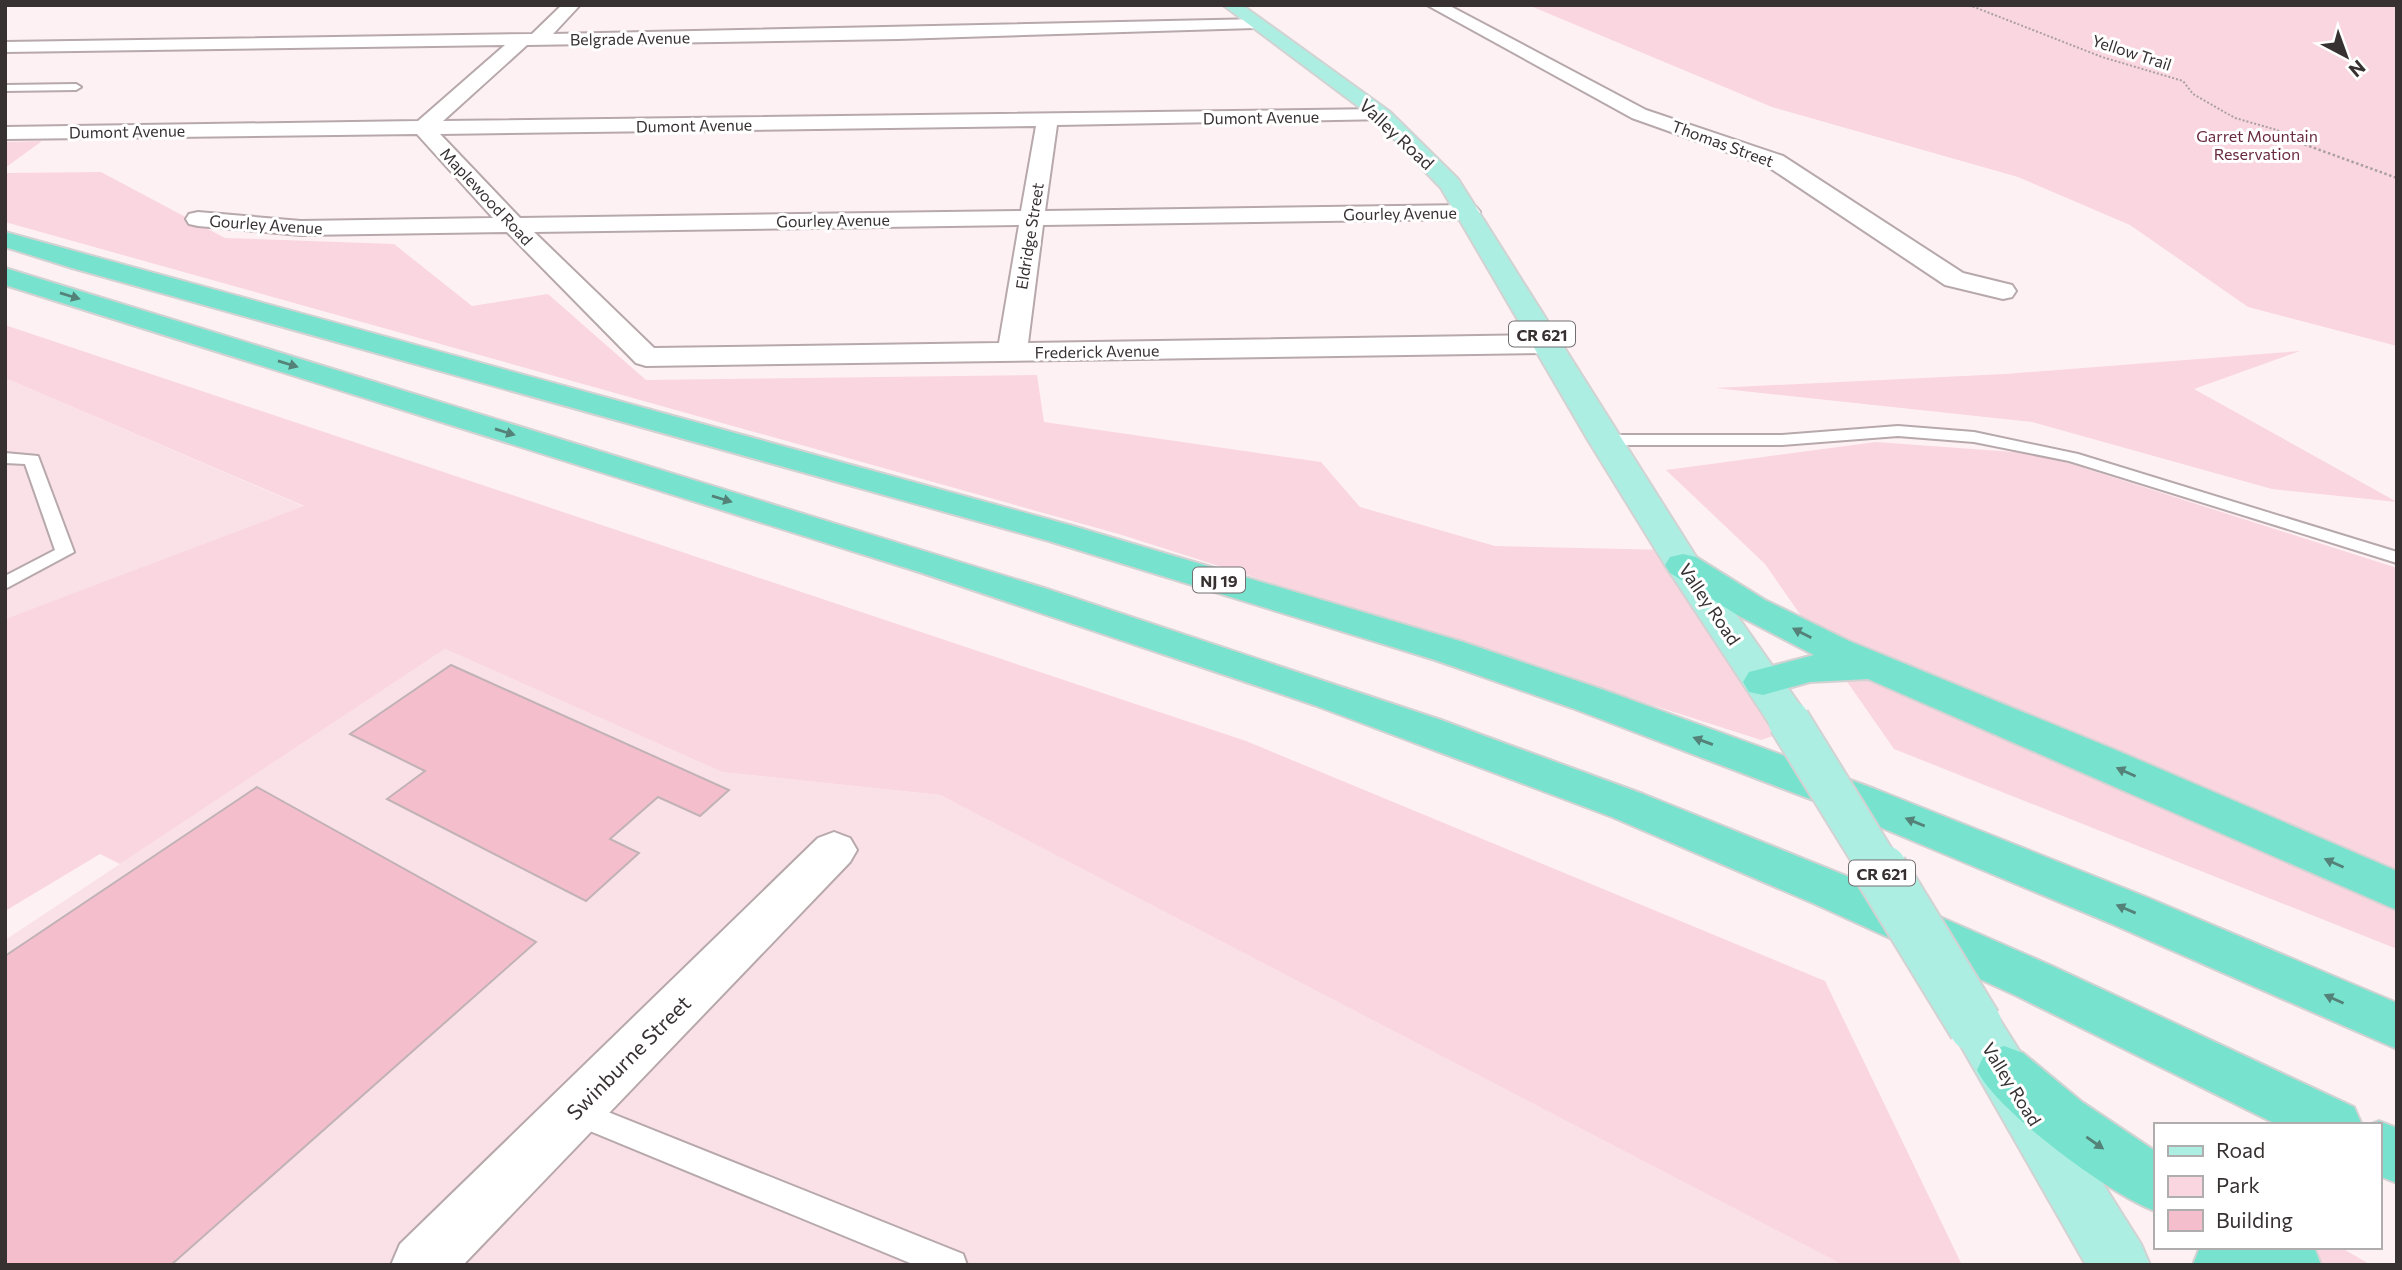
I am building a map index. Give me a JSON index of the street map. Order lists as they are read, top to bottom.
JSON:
{
  "streets": {
    "highway": ["NJ 19"],
    "main road": ["Valley Road", "CR 621"],
    "street": [
      "Belgrade Avenue",
      "Dumont Avenue",
      "Thomas Street",
      "Maplewood Road",
      "Gourley Avenue",
      "Eldridge Street",
      "Frederick Avenue",
      "Swinburne Street"
    ],
    "path": ["Yellow Trail"]
  },
  "crossings": [
    ["Belgrade Avenue", "Valley Road"],
    ["Dumont Avenue", "Valley Road"],
    ["Dumont Avenue", "Maplewood Road"],
    ["Dumont Avenue", "Eldridge Street"],
    ["Valley Road", "Gourley Avenue"],
    ["Valley Road", "Frederick Avenue"],
    ["Maplewood Road", "Gourley Avenue"],
    ["Maplewood Road", "Frederick Avenue"],
    ["Gourley Avenue", "Eldridge Street"],
    ["Eldridge Street", "Frederick Avenue"]
  ],
  "parks": ["Garret Mountain Reservation"],
  "legend": ["Road", "Park", "Building"],
  "north": "bottom right"
}
